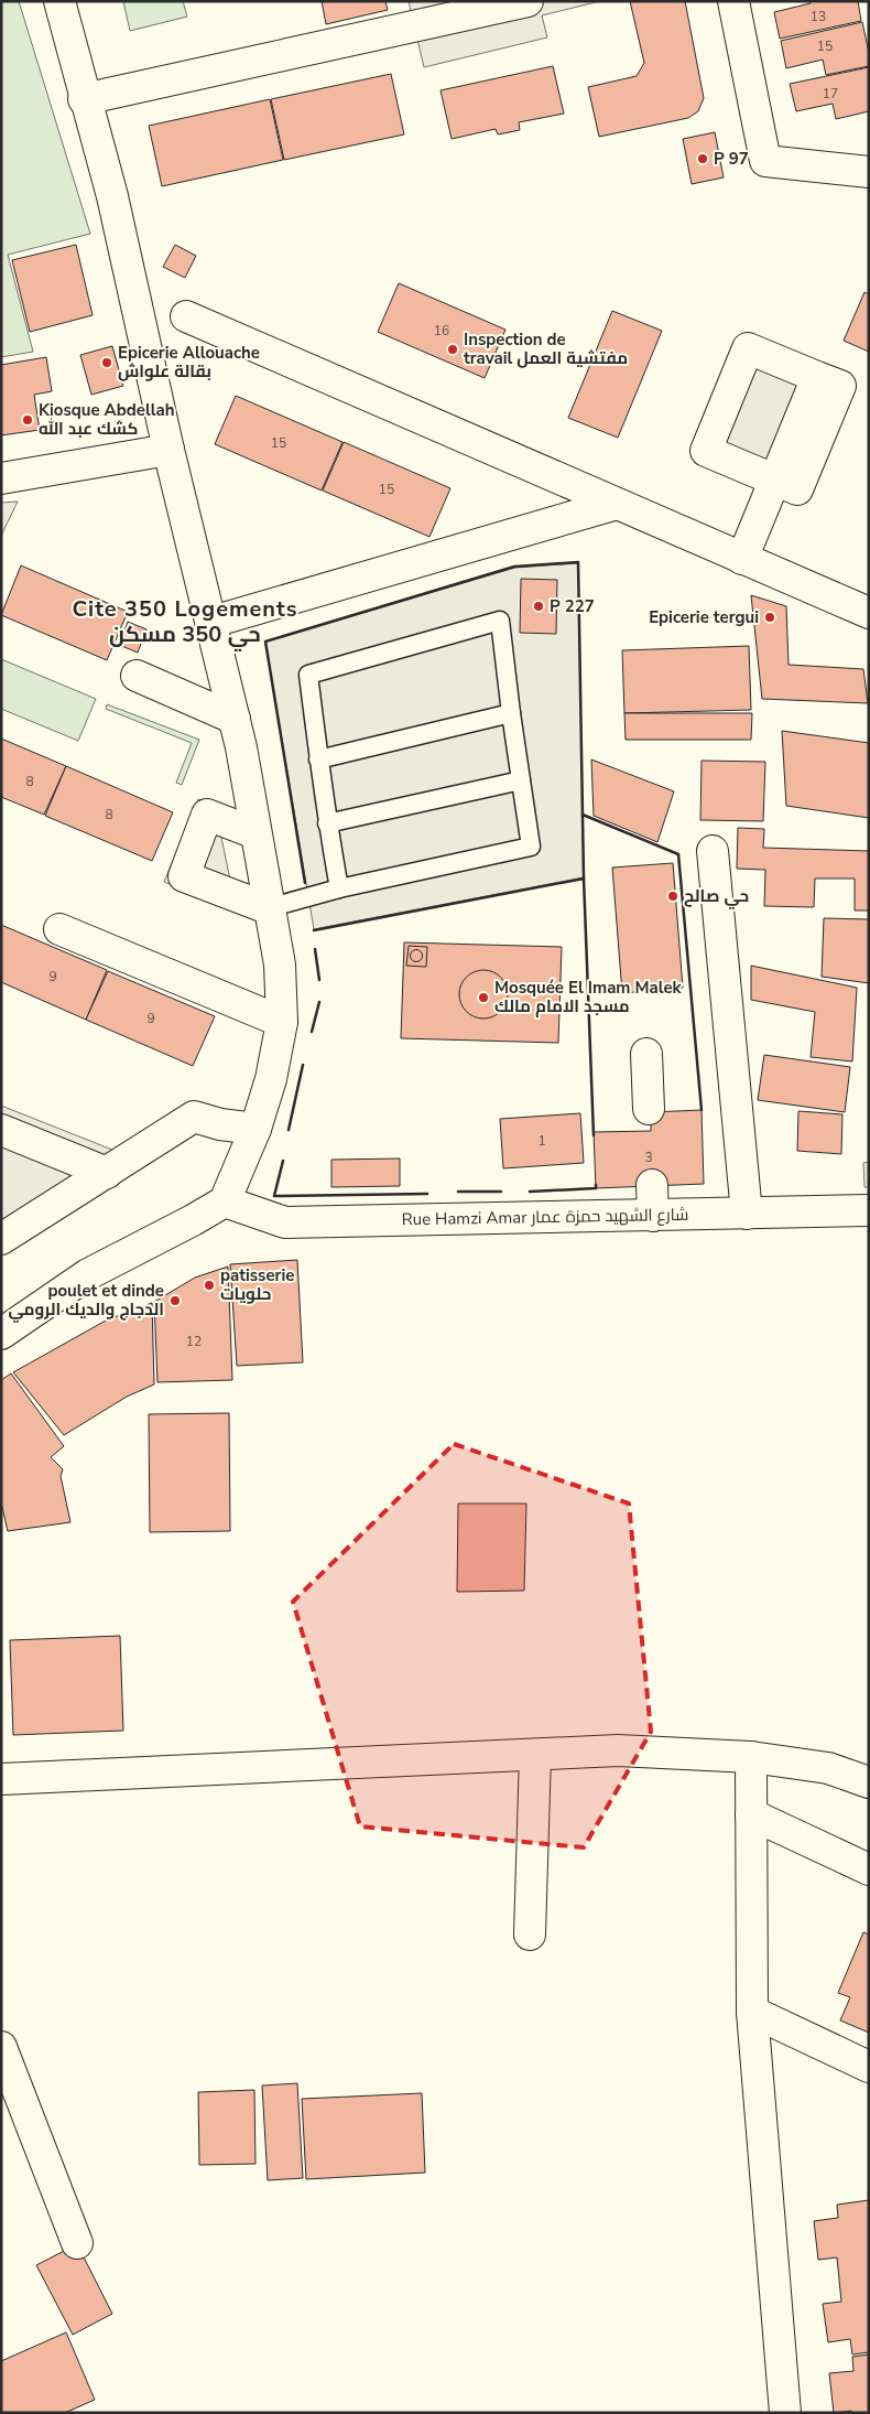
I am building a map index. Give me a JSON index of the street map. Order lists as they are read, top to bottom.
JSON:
{
  "streets": {
    "street": ["Rue Hamzi Amar شارع الشهيد حمزة عمار"]
  },
  "districts": ["Cite 350 Logements حي 350 مسكن"],
  "places": [
    "P 97",
    "Inspection de travail مفتشية العمل",
    "Epicerie Allouache بقالة علواش",
    "Kiosque Abdellah كشك عبد الله",
    "P 227",
    "Epicerie tergui",
    "حي صالح",
    "Mosquée El Imam Malek مسجد الامام مالك",
    "patisserie حلويات",
    "poulet et dinde الدجاج والديك الرومي"
  ],
  "house_numbers": [
    "13",
    "15",
    "17",
    "16",
    "15",
    "15",
    "8",
    "8",
    "9",
    "9",
    "1",
    "3",
    "12"
  ]
}
